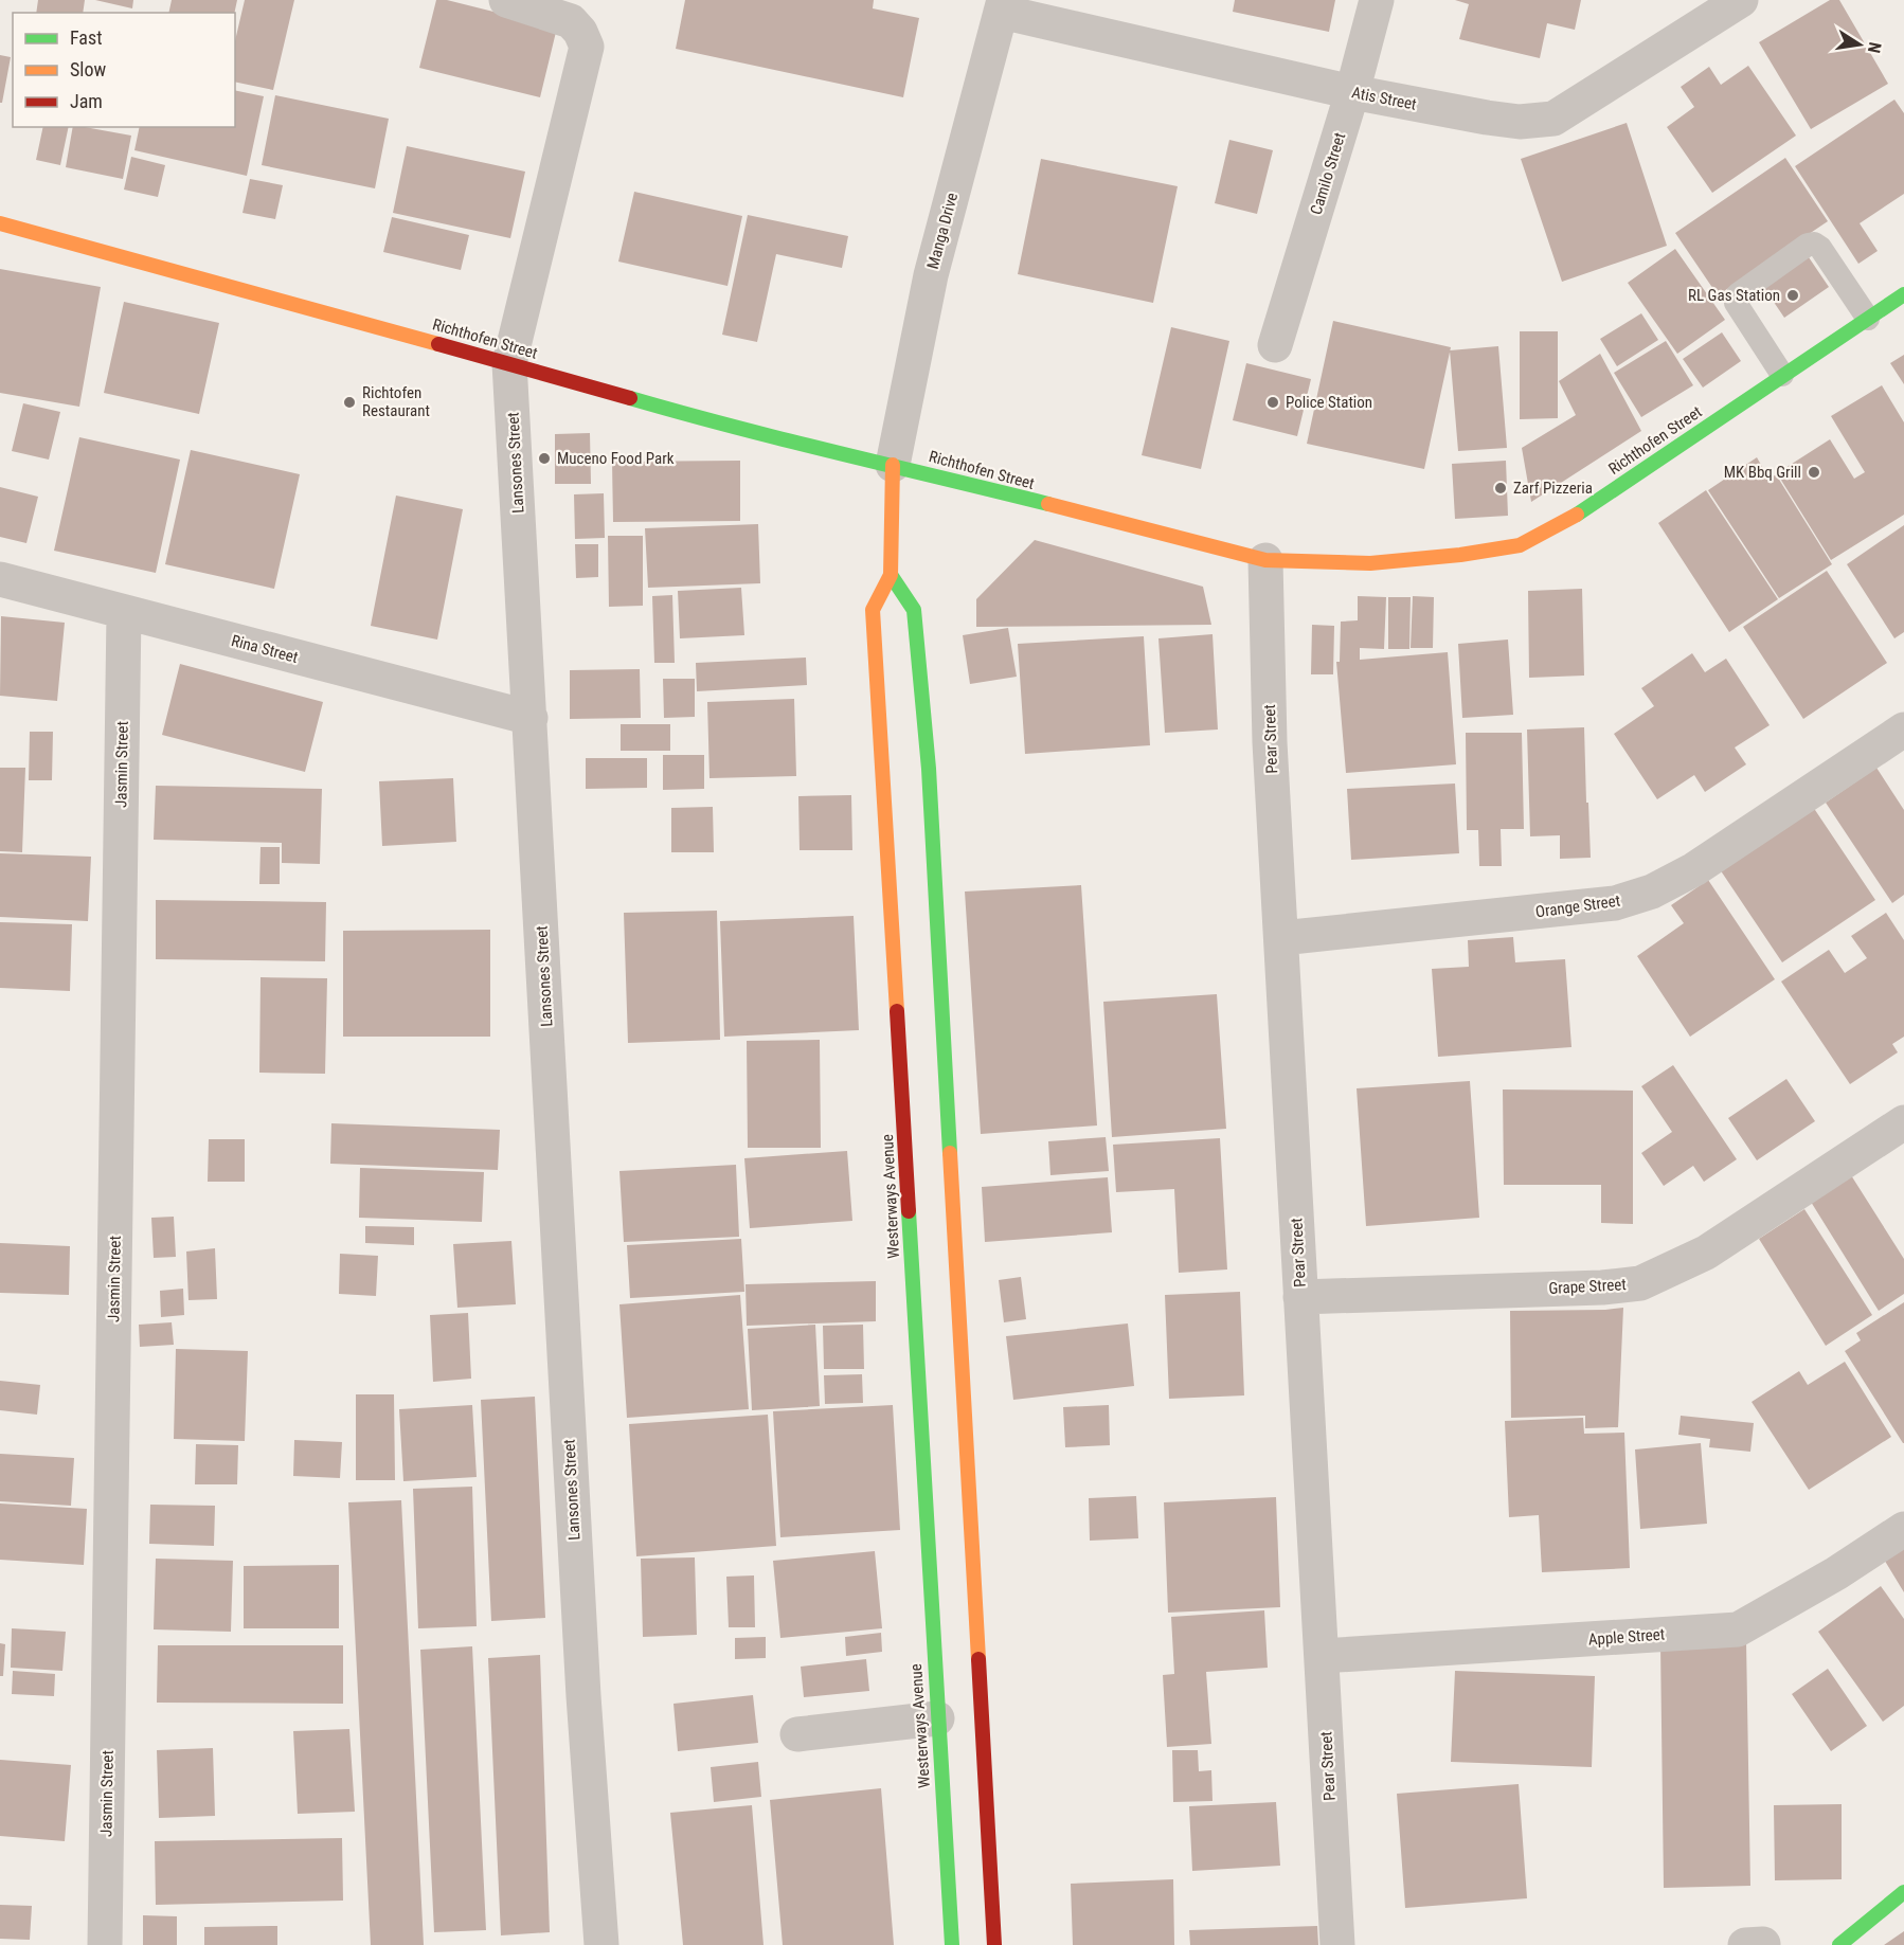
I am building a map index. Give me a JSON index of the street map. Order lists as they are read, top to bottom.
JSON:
{
  "streets": {
    "street": [
      "Atis Street",
      "Camilo Street",
      "Manga Drive",
      "Richthofen Street",
      "Lansones Street",
      "Rina Street",
      "Pear Street",
      "Jasmin Street",
      "Orange Street",
      "Westerways Avenue",
      "Grape Street",
      "Apple Street"
    ]
  },
  "crossings": [
    ["Atis Street", "Camilo Street"],
    ["Atis Street", "Manga Drive"],
    ["Manga Drive", "Richthofen Street"],
    ["Manga Drive", "Westerways Avenue"],
    ["Richthofen Street", "Lansones Street"],
    ["Richthofen Street", "Pear Street"],
    ["Richthofen Street", "Westerways Avenue"],
    ["Lansones Street", "Rina Street"],
    ["Rina Street", "Jasmin Street"],
    ["Pear Street", "Orange Street"],
    ["Pear Street", "Grape Street"],
    ["Pear Street", "Apple Street"]
  ],
  "places": [
    "RL Gas Station",
    "Richtofen Restaurant",
    "Police Station",
    "Muceno Food Park",
    "MK Bbq Grill",
    "Zarf Pizzeria"
  ],
  "legend": ["Fast", "Slow", "Jam"],
  "north": "right"
}
